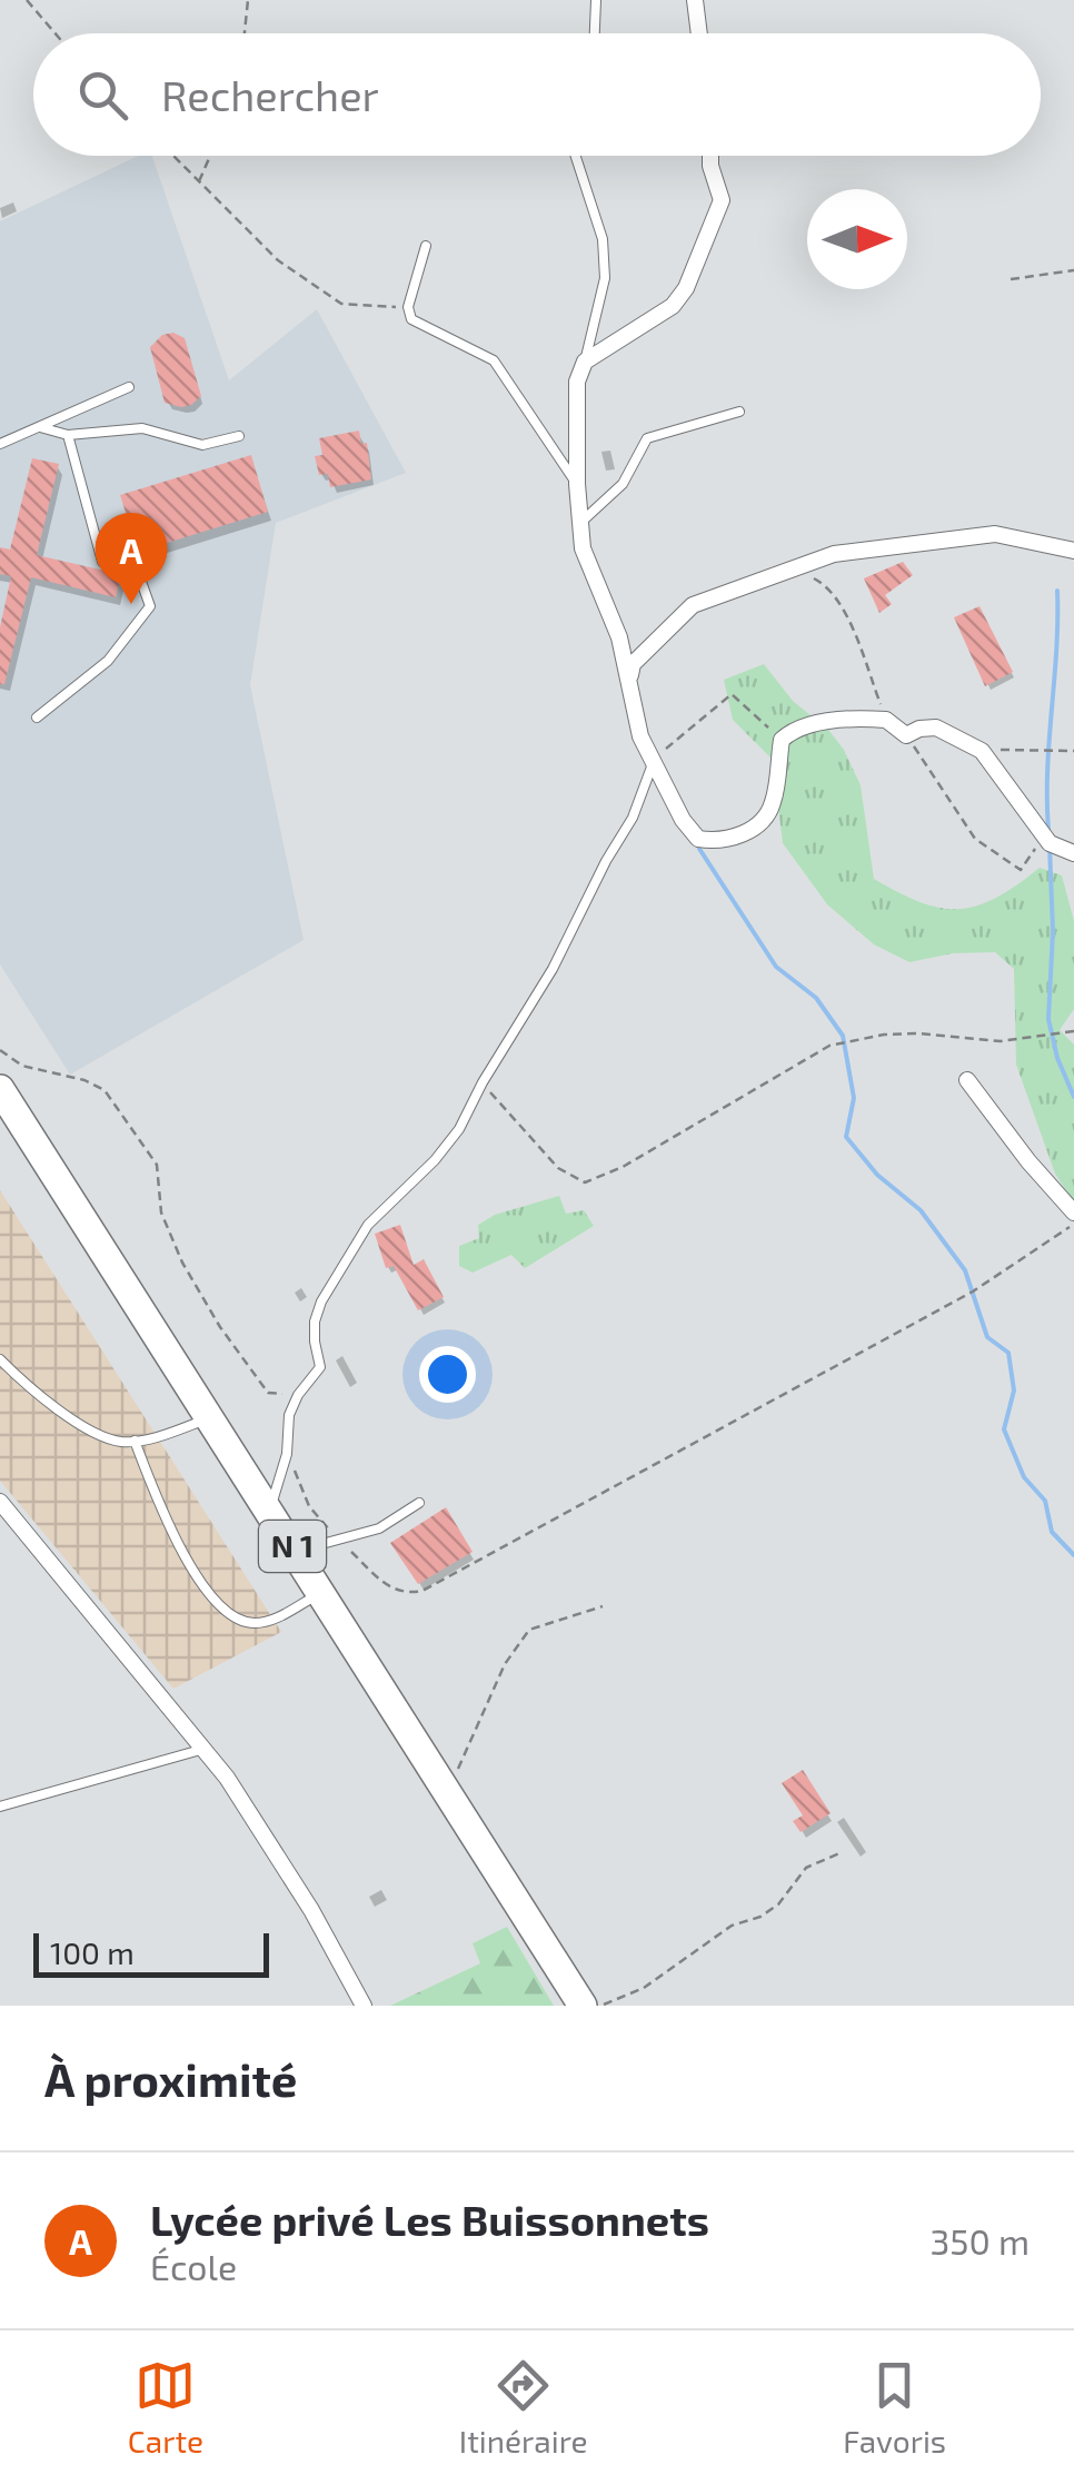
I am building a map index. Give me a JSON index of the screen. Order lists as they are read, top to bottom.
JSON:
{
  "streets": {
    "highway": ["N 1"]
  },
  "scale_bar": "100 m",
  "north": "right",
  "page": {
    "search": "Rechercher",
    "pins": "A",
    "scale": "100 m",
    "heading": "À proximité",
    "list": [
      {
        "mark": "A",
        "name": "Lycée privé Les Buissonnets",
        "note": "École",
        "value": "350 m"
      }
    ],
    "nav": ["Carte", "Itinéraire", "Favoris"]
  }
}
